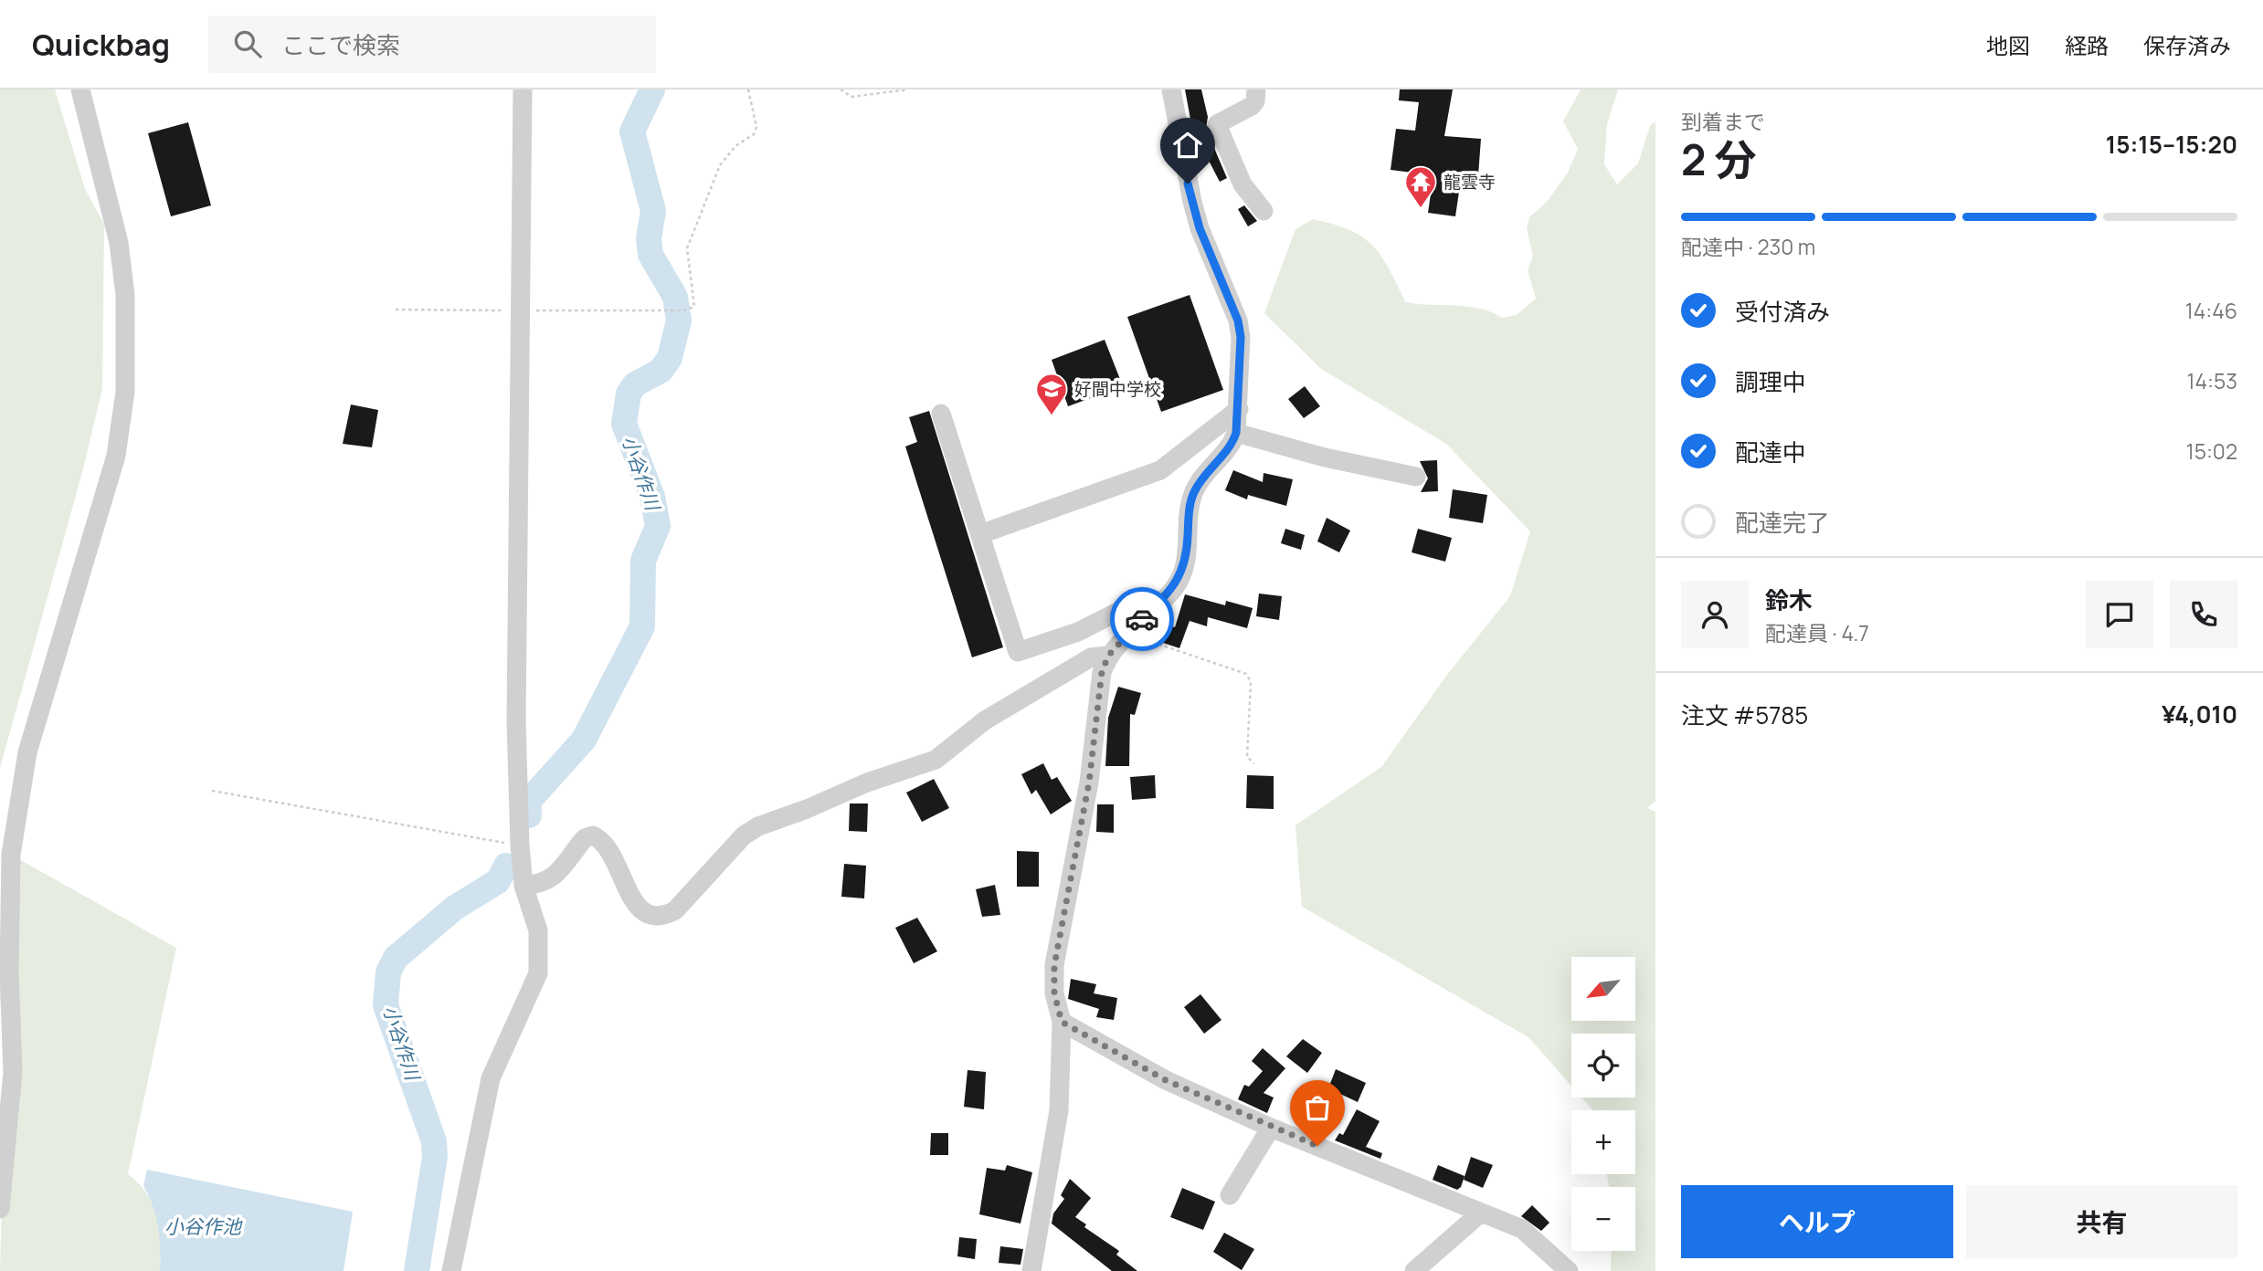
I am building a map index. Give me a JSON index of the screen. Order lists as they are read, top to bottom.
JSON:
{
  "water": ["小谷作川", "小谷作池"],
  "places": {
    "temple": ["龍雲寺"],
    "school or university": ["好間中学校"]
  },
  "north": "bottom left",
  "page": {
    "header": "Quickbag",
    "search": "ここで検索",
    "nav": ["地図", "経路", "保存済み"],
    "heading": ["2 分", "到着まで", "15:15–15:20"],
    "panel": [
      "鈴木",
      "配達員 · 4.7",
      "注文 #5785",
      "¥4,010"
    ],
    "bar": "配達中 · 230 m",
    "list": [
      ["受付済み", "14:46"],
      ["調理中", "14:53"],
      ["配達中", "15:02"],
      "配達完了"
    ],
    "map_buttons": ["+", "−"],
    "buttons": ["ヘルプ", "共有"]
  }
}
